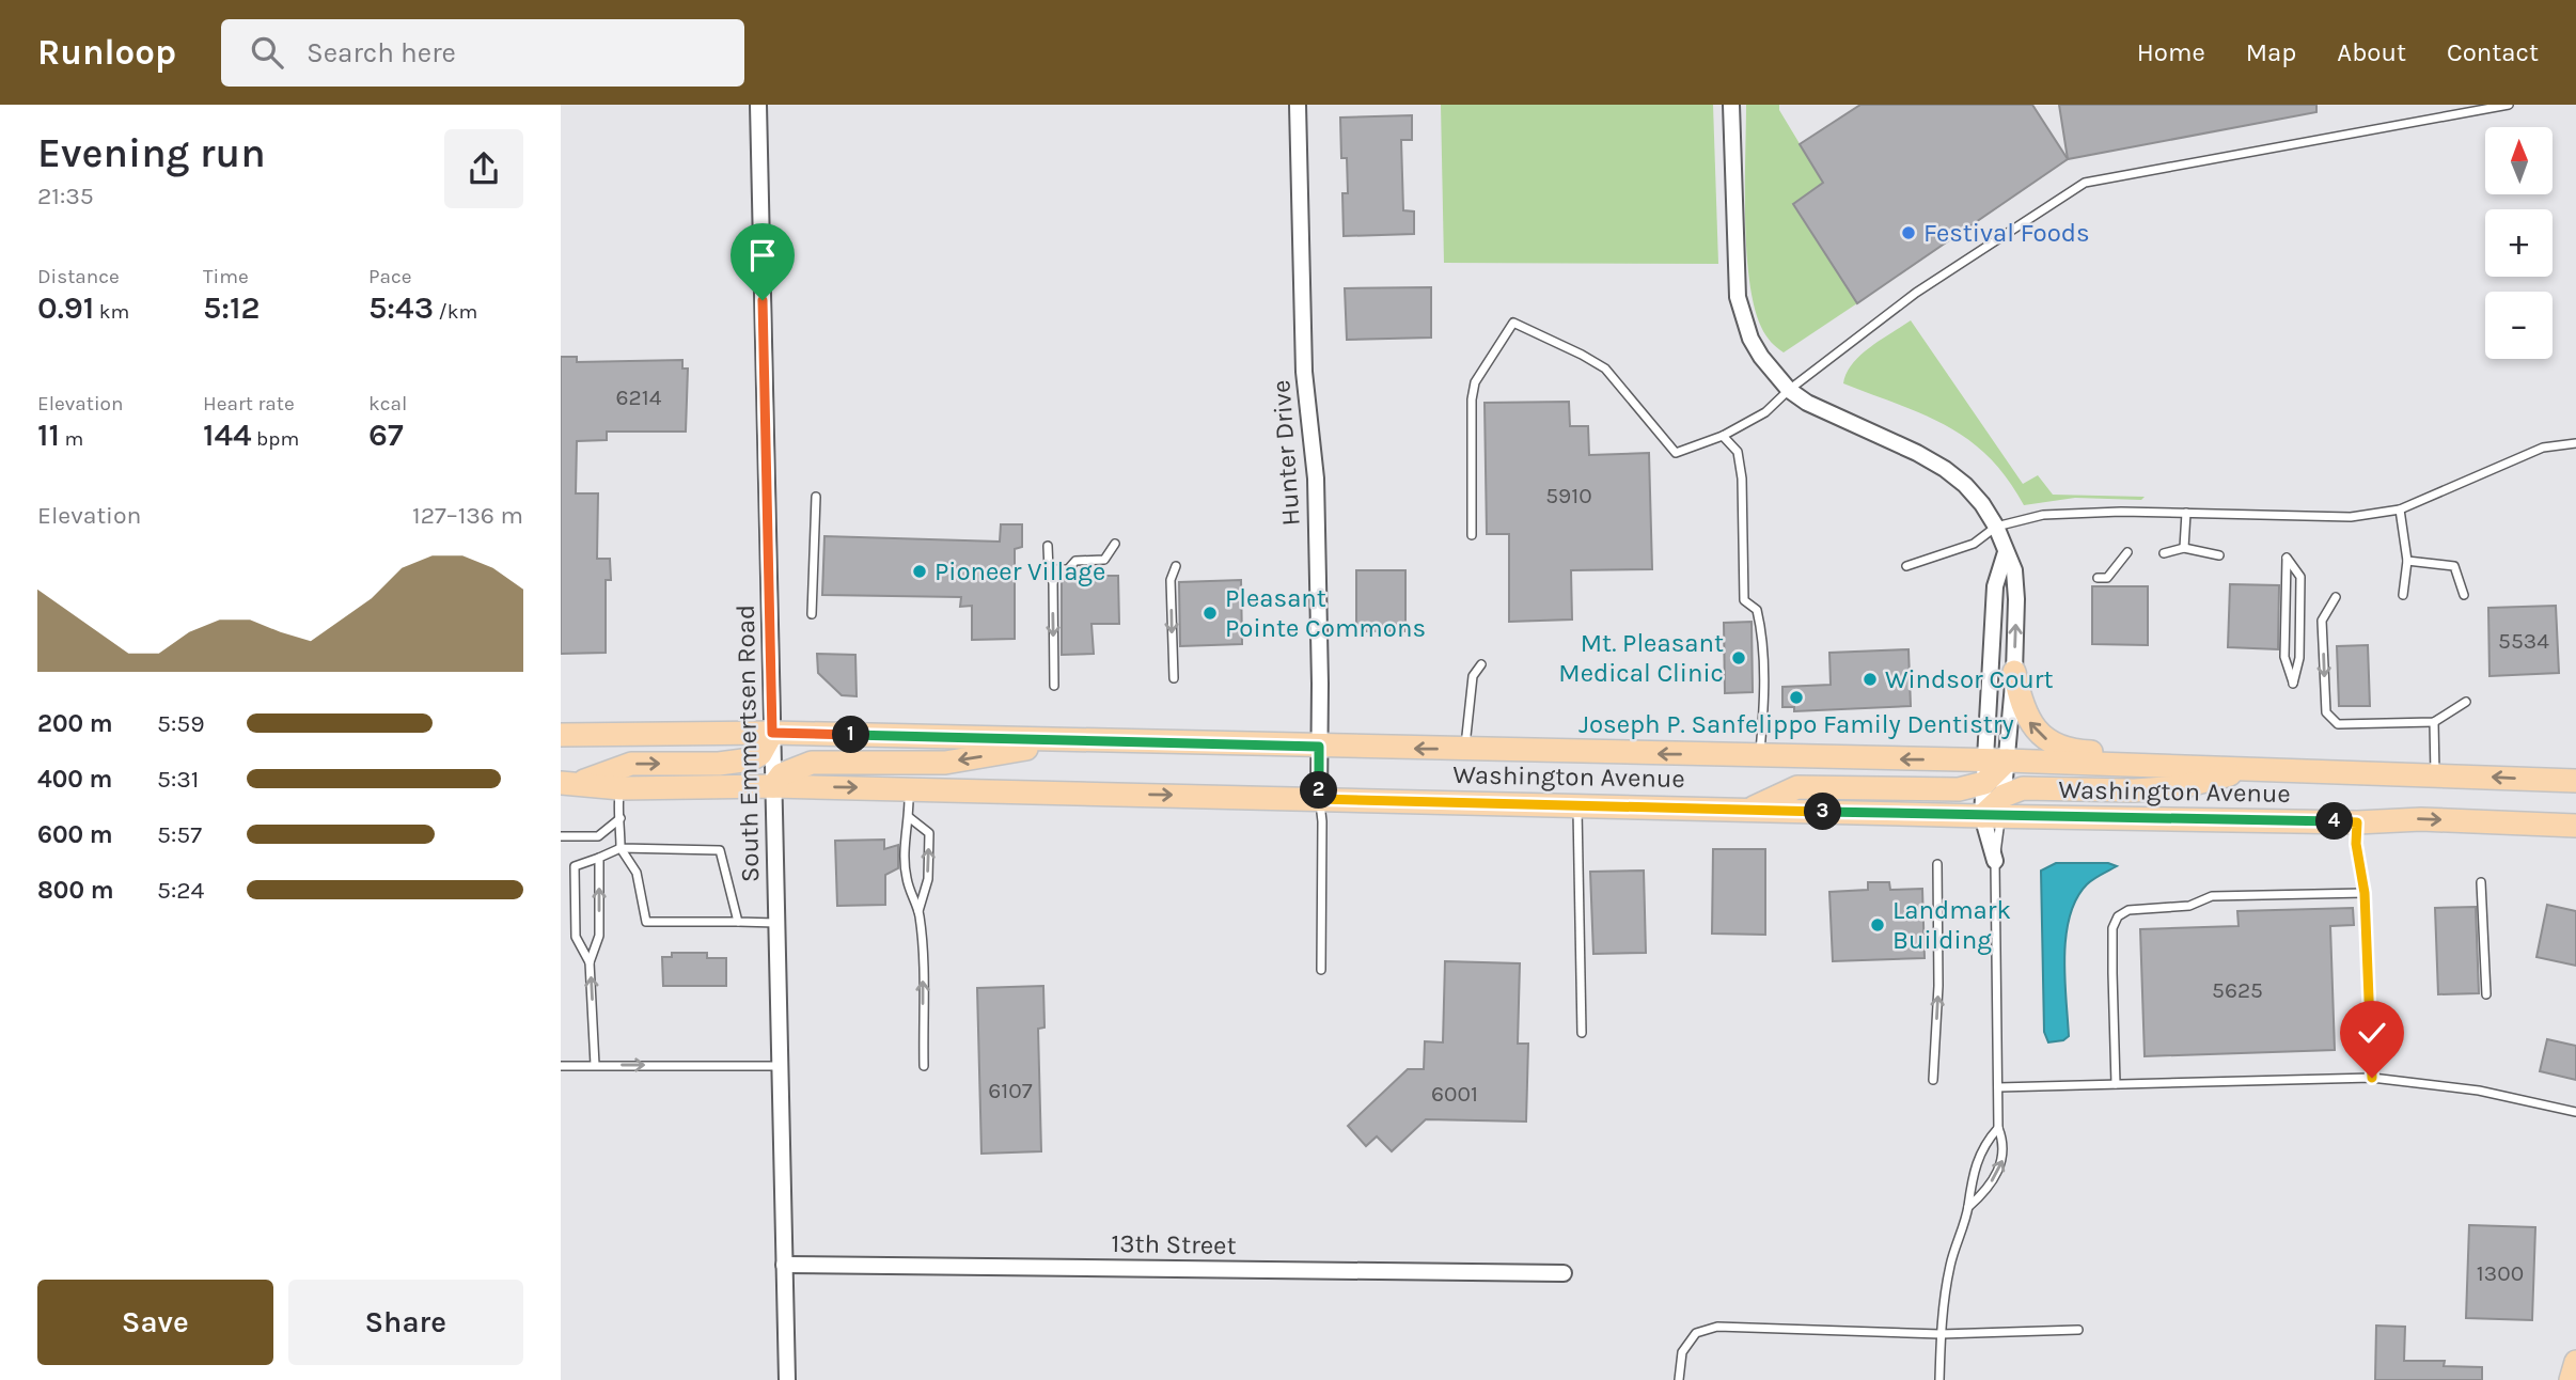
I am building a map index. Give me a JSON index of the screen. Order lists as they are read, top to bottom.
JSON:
{
  "streets": {
    "main road": ["Washington Avenue"],
    "street": ["Hunter Drive", "South Emmertsen Road", "13th Street"]
  },
  "crossings": [
    ["Hunter Drive", "Washington Avenue"],
    ["South Emmertsen Road", "Washington Avenue"],
    ["South Emmertsen Road", "13th Street"]
  ],
  "places": [
    "Festival Foods",
    "Pioneer Village",
    "Pleasant Pointe Commons",
    "Mt. Pleasant Medical Clinic",
    "Windsor Court",
    "Joseph P. Sanfelippo Family Dentistry",
    "Landmark Building"
  ],
  "house_numbers": [
    "6214",
    "5910",
    "5534",
    "5625",
    "6107",
    "6001",
    "1300"
  ],
  "north": "top",
  "page": {
    "header": "Runloop",
    "search": "Search here",
    "nav": [
      "Home",
      "Map",
      "About",
      "Contact"
    ],
    "heading": ["Evening run", "21:35"],
    "map_buttons": ["+", "−"],
    "stats": [
      ["Distance", "0.91 km"],
      ["Time", "5:12"],
      ["Pace", "5:43 /km"],
      ["Elevation", "11 m"],
      ["Heart rate", "144 bpm"],
      ["kcal", "67"]
    ],
    "chart": ["Elevation", "127–136 m"],
    "list": [
      {
        "name": "200 m",
        "note": "5:59"
      },
      {
        "name": "400 m",
        "note": "5:31"
      },
      {
        "name": "600 m",
        "note": "5:57"
      },
      {
        "name": "800 m",
        "note": "5:24"
      }
    ],
    "pins": [
      "1",
      "2",
      "3",
      "4"
    ],
    "buttons": ["Save", "Share"]
  }
}
